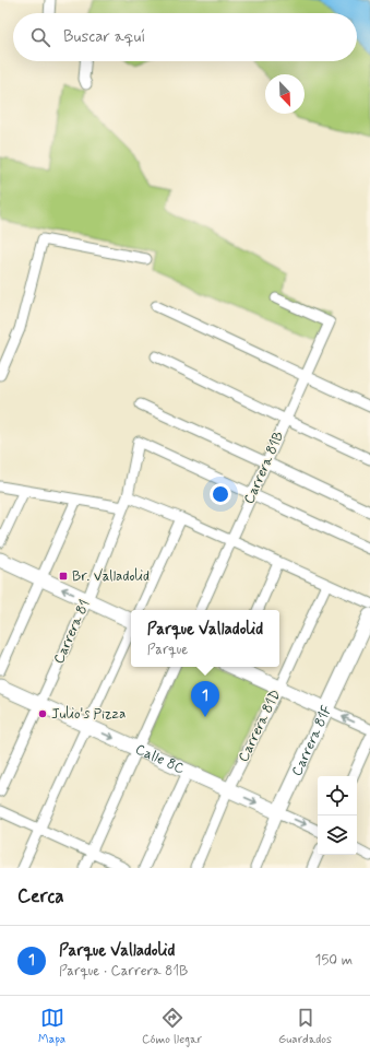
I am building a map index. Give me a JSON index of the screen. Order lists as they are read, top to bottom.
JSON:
{
  "streets": {
    "street": [
      "Carrera 81B",
      "Carrera 81",
      "Carrera 81D",
      "Carrera 81F",
      "Calle 8C"
    ]
  },
  "crossings": [
    ["Carrera 81B", "Carrera 81"],
    ["Carrera 81", "Calle 8C"],
    ["Carrera 81D", "Calle 8C"],
    ["Carrera 81F", "Calle 8C"]
  ],
  "places": {
    "transit": ["Br. Valladolid"],
    "other": ["Julio's Pizza"]
  },
  "north": "bottom right",
  "page": {
    "search": "Buscar aquí",
    "popup": ["Parque Valladolid", "Parque"],
    "pins": "1",
    "heading": "Cerca",
    "list": [
      {
        "mark": "1",
        "name": "Parque Valladolid",
        "note": "Parque · Carrera 81B",
        "value": "150 m"
      }
    ],
    "nav": ["Mapa", "Cómo llegar", "Guardados"]
  }
}
